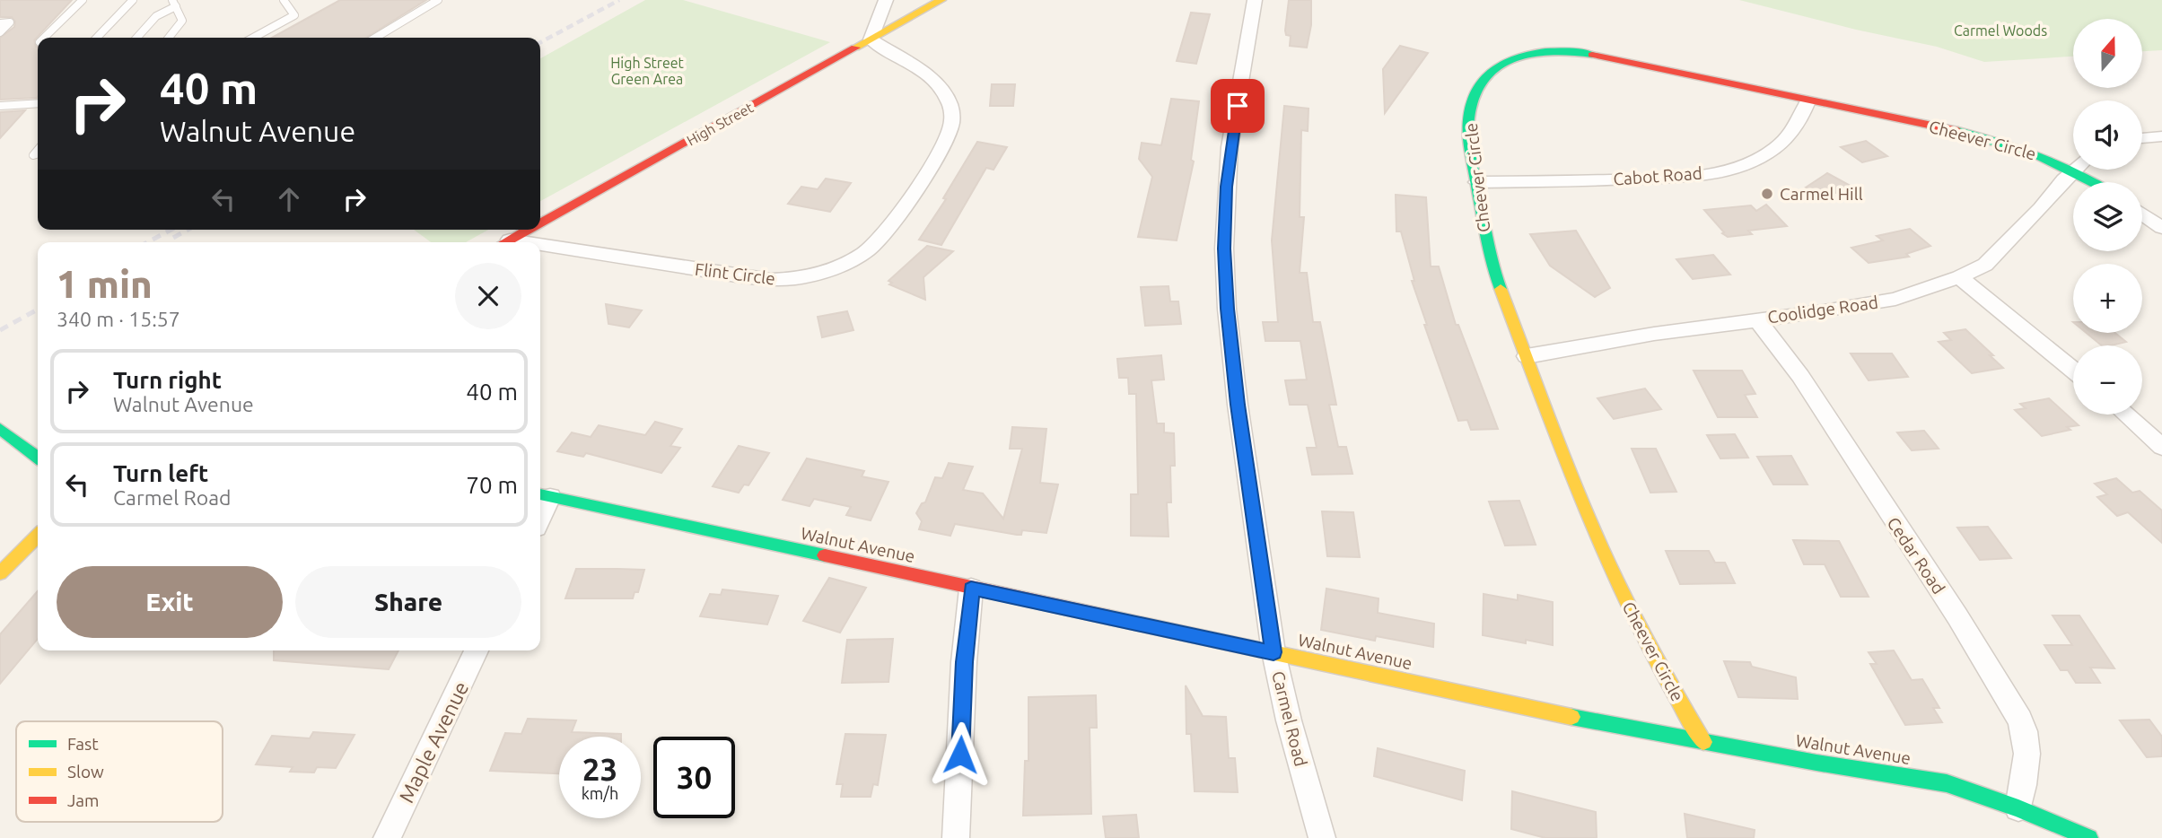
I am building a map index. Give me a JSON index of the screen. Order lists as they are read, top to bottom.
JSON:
{
  "streets": {
    "street": [
      "High Street",
      "Cheever Circle",
      "Cabot Road",
      "Flint Circle",
      "Coolidge Road",
      "Walnut Avenue",
      "Cedar Road",
      "Carmel Road",
      "Maple Avenue"
    ]
  },
  "crossings": [
    ["High Street", "Flint Circle"],
    ["Cheever Circle", "Cabot Road"],
    ["Cheever Circle", "Coolidge Road"],
    ["Cheever Circle", "Walnut Avenue"],
    ["Coolidge Road", "Cedar Road"],
    ["Walnut Avenue", "Cedar Road"],
    ["Walnut Avenue", "Carmel Road"]
  ],
  "parks": ["Carmel Woods", "High Street Green Area"],
  "places": ["Carmel Hill"],
  "legend": ["Fast", "Slow", "Jam"],
  "north": "top",
  "page": {
    "map_buttons": ["+", "−"],
    "turn": ["40 m", "Walnut Avenue"],
    "heading": ["1 min", "340 m · 15:57"],
    "list": [
      {
        "name": "Turn right",
        "note": "Walnut Avenue",
        "value": "40 m"
      },
      {
        "name": "Turn left",
        "note": "Carmel Road",
        "value": "70 m"
      }
    ],
    "buttons": ["Exit", "Share"],
    "speed": "23 km/h",
    "limit": "30"
  }
}
